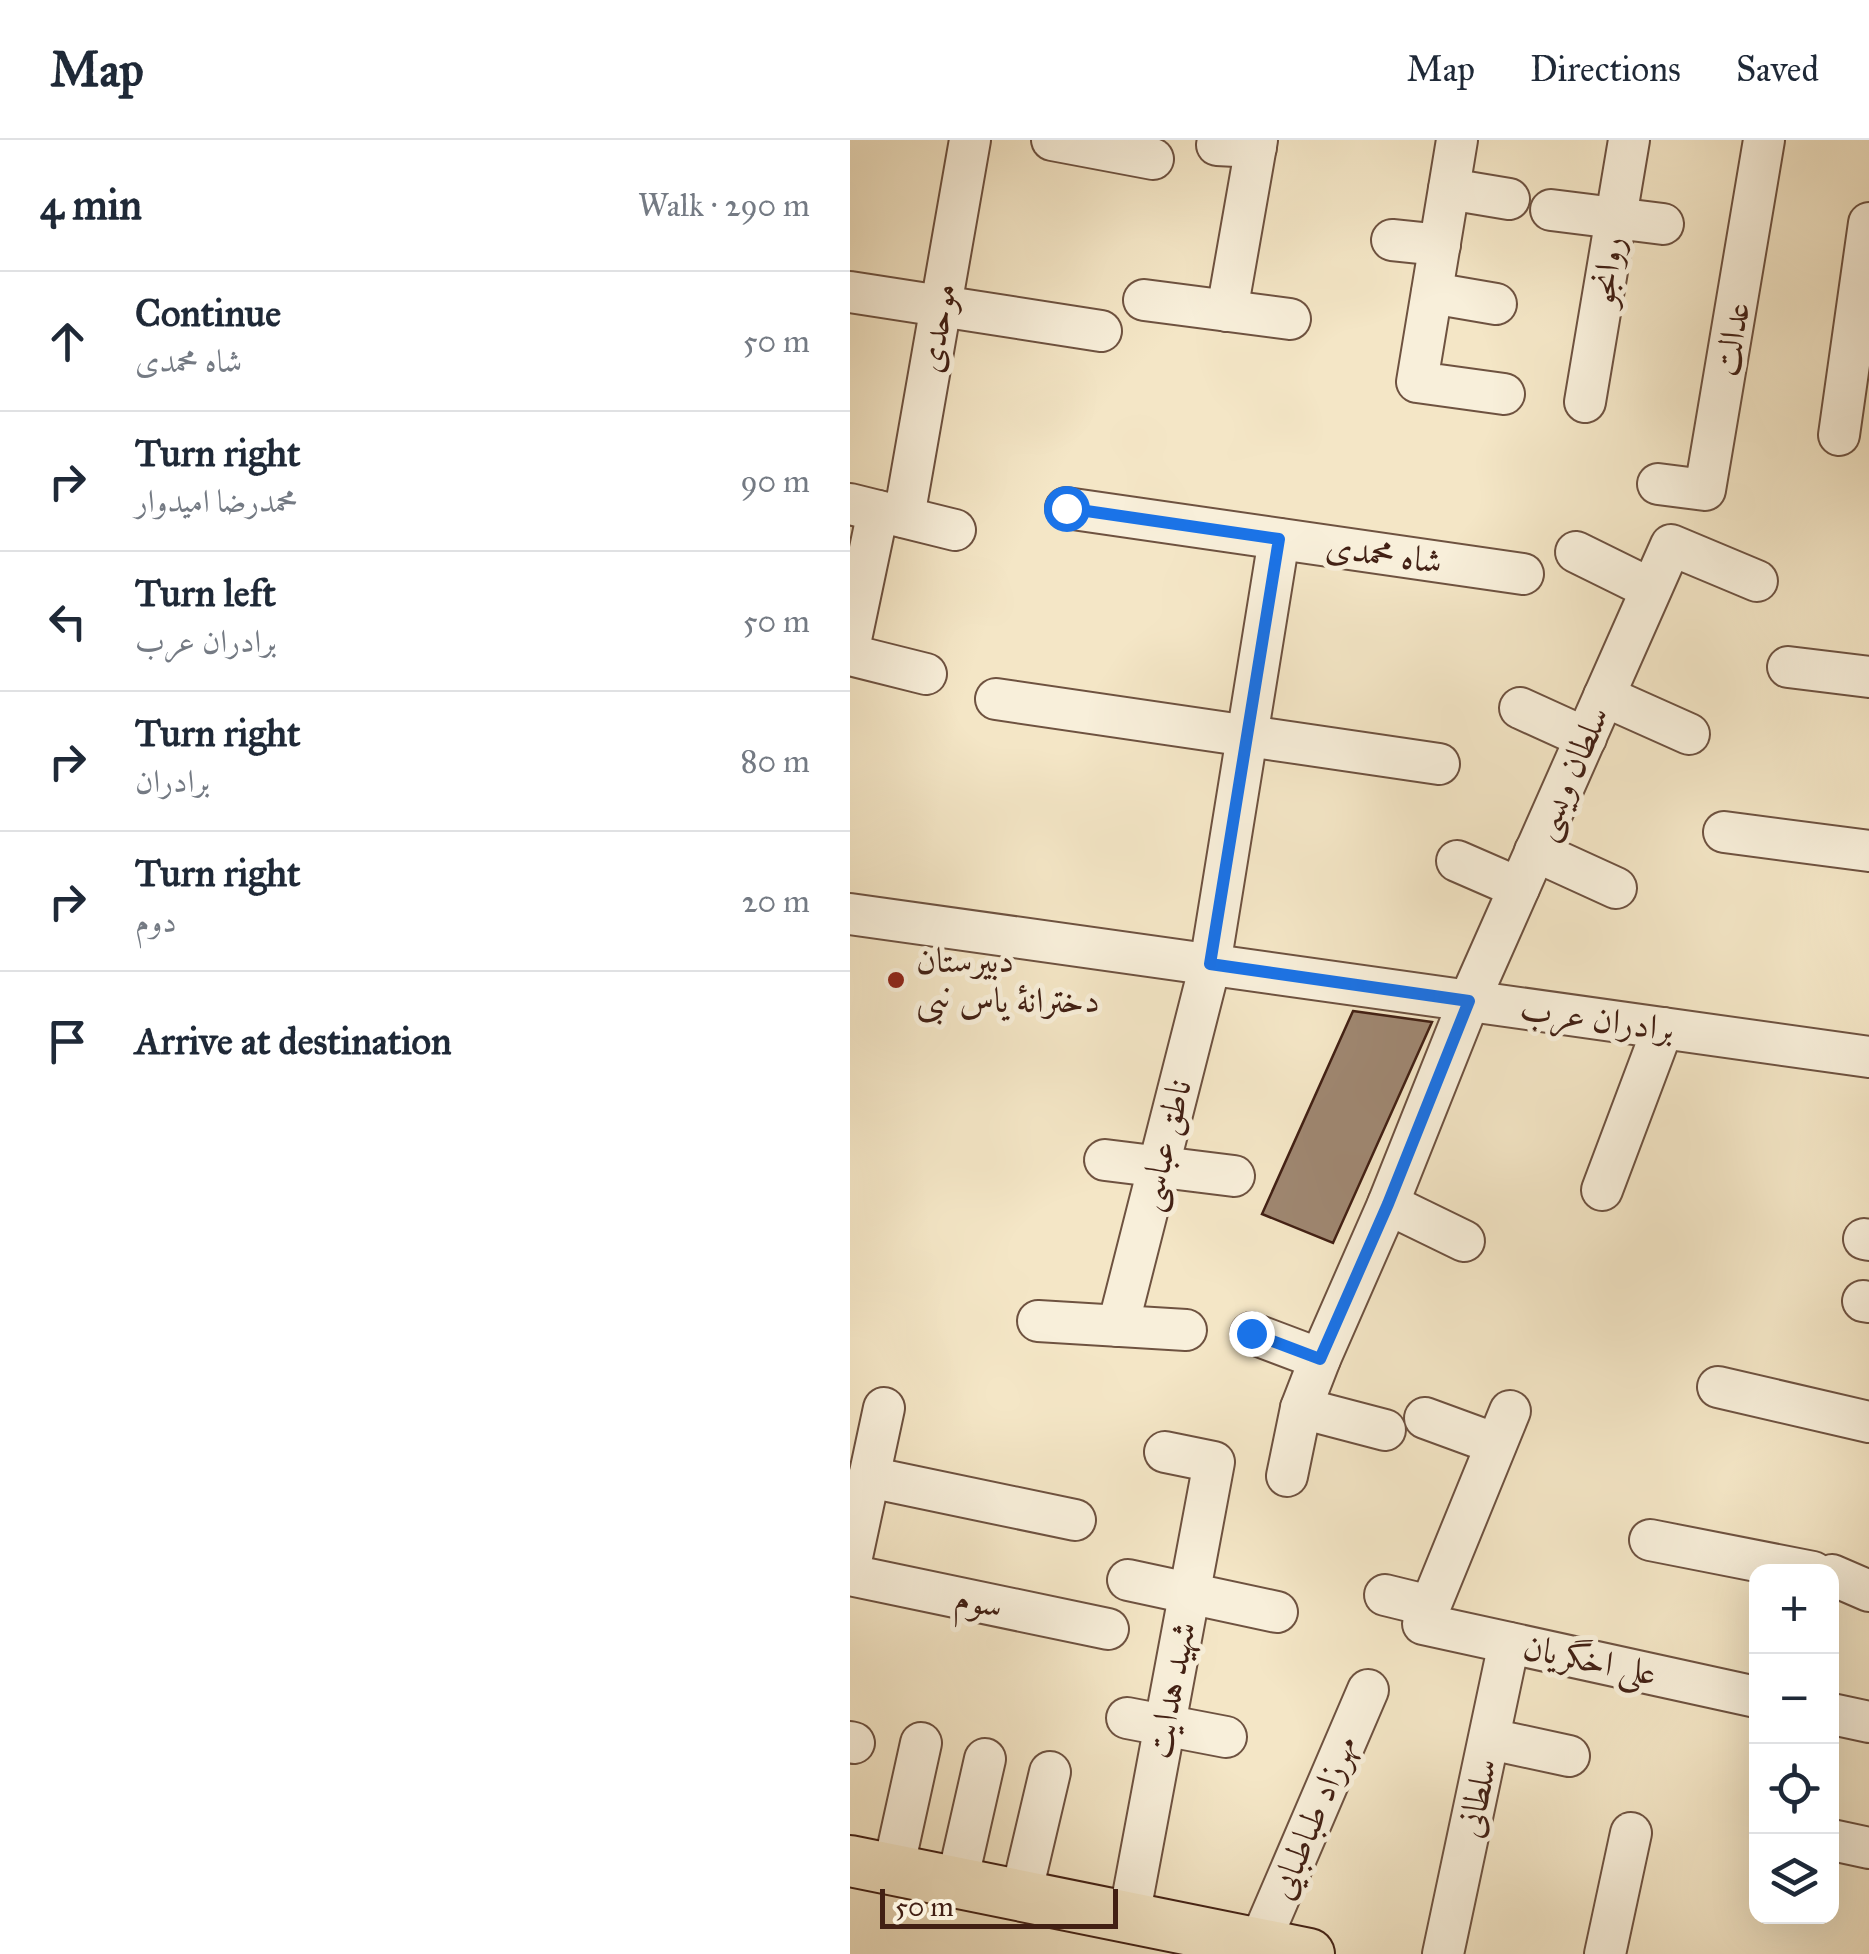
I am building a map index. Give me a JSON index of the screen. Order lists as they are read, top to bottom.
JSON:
{
  "streets": {
    "street": [
      "روانجو",
      "موحدی",
      "عدالت",
      "شاه محمدی",
      "سلطان ویسی",
      "برادران عرب",
      "ناطق عباسی",
      "سوم",
      "علی اخگریان",
      "شهید هدایت",
      "سلطانی",
      "مهرزاد طباطبایی"
    ]
  },
  "crossings": [
    ["شاه محمدی", "ناطق عباسی"],
    ["سلطان ویسی", "برادران عرب"],
    ["برادران عرب", "ناطق عباسی"],
    ["علی اخگریان", "سلطانی"]
  ],
  "places": ["دبیرستان دخترانهٔ یاس نبی"],
  "scale_bar": "50 m",
  "page": {
    "header": "Map",
    "nav": ["Map", "Directions", "Saved"],
    "heading": ["4 min", "Walk · 290 m"],
    "list": [
      ["Continue", "شاه محمدی", "50 m"],
      ["Turn right", "محمدرضا امیدوار", "90 m"],
      ["Turn left", "برادران عرب", "50 m"],
      ["Turn right", "برادران", "80 m"],
      ["Turn right", "دوم", "20 m"],
      "Arrive at destination"
    ],
    "map_buttons": ["+", "−"],
    "scale": "50 m"
  }
}
